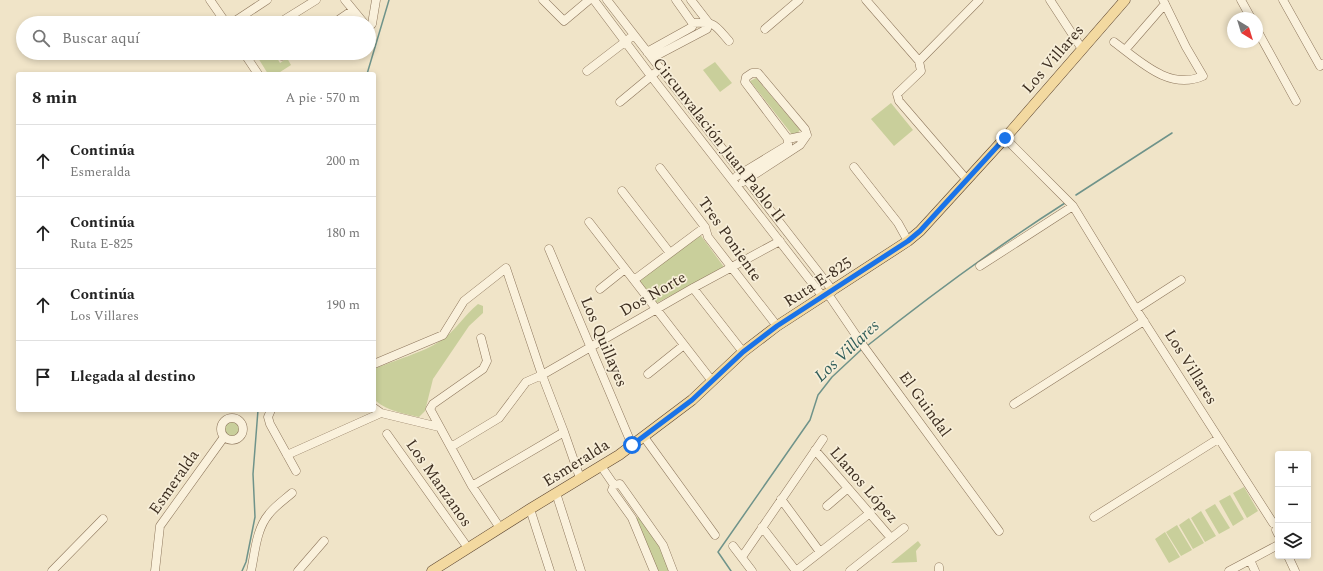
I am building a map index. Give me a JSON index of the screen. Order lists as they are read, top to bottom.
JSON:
{
  "streets": {
    "main road": ["Los Villares", "Ruta E-825", "Esmeralda"],
    "street": [
      "Circunvalación Juan Pablo II",
      "Tres Poniente",
      "Dos Norte",
      "Los Quillayes",
      "El Guindal",
      "Los Manzanos",
      "Llanos López"
    ]
  },
  "crossings": [
    ["Los Villares", "Ruta E-825"],
    ["Circunvalación Juan Pablo II", "Ruta E-825"],
    ["Circunvalación Juan Pablo II", "Dos Norte"],
    ["Circunvalación Juan Pablo II", "El Guindal"],
    ["Tres Poniente", "Ruta E-825"],
    ["Tres Poniente", "Dos Norte"],
    ["Ruta E-825", "El Guindal"],
    ["Ruta E-825", "Esmeralda"],
    ["Dos Norte", "Los Quillayes"],
    ["Los Quillayes", "Esmeralda"],
    ["Esmeralda", "Los Manzanos"]
  ],
  "water": ["Los Villares"],
  "north": "bottom right",
  "page": {
    "search": "Buscar aquí",
    "heading": ["8 min", "A pie · 570 m"],
    "list": [
      ["Continúa", "Esmeralda", "200 m"],
      ["Continúa", "Ruta E-825", "180 m"],
      ["Continúa", "Los Villares", "190 m"],
      "Llegada al destino"
    ],
    "map_buttons": ["+", "−"]
  }
}
